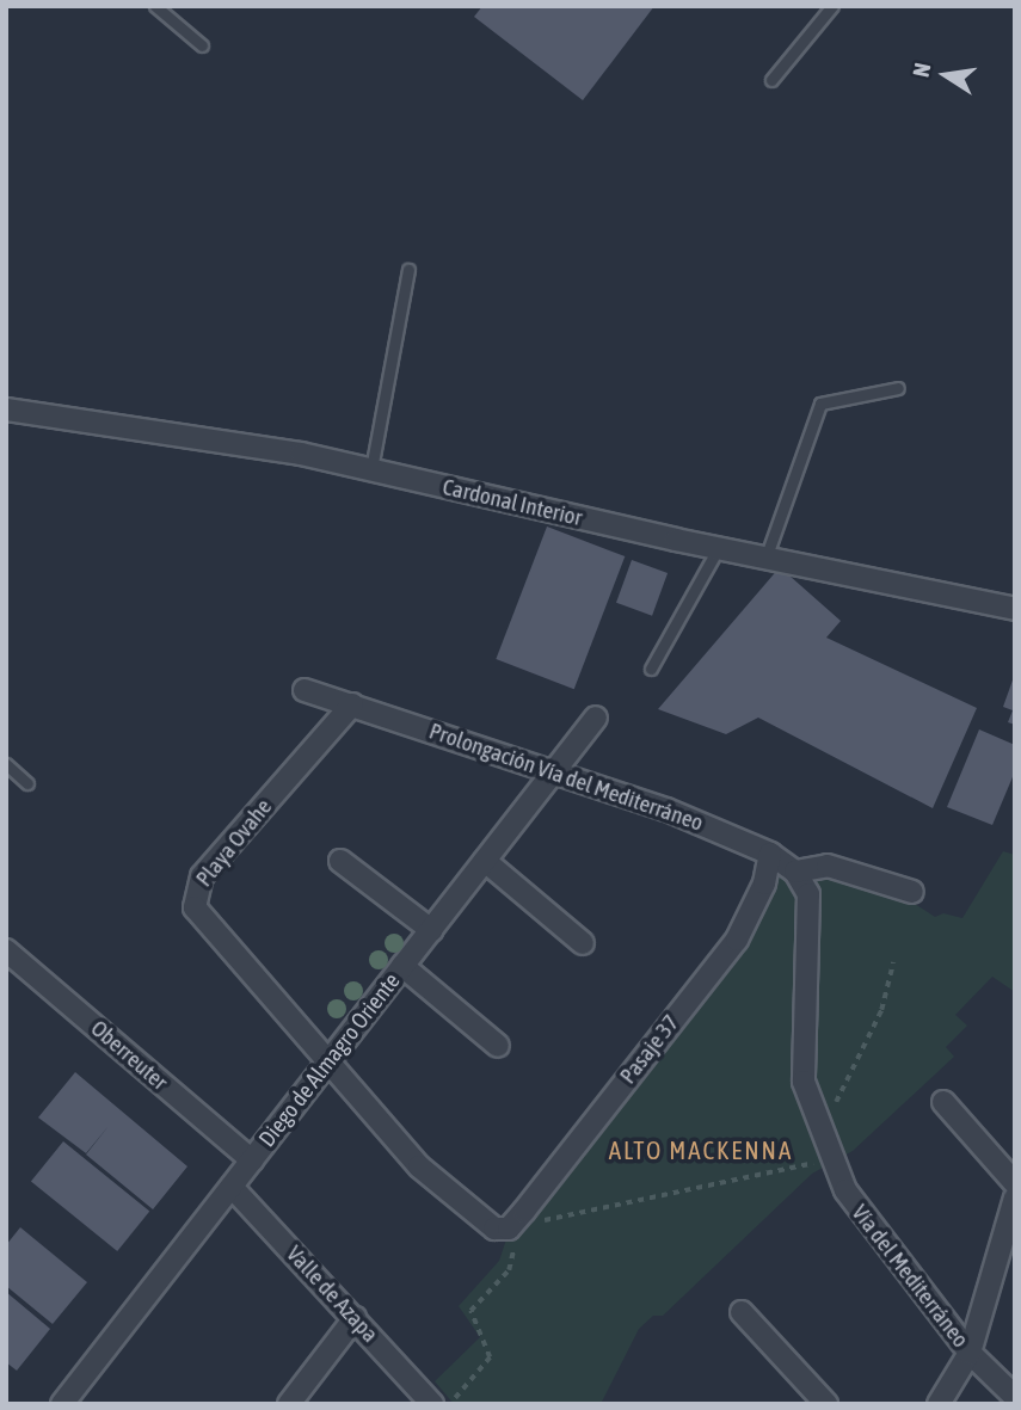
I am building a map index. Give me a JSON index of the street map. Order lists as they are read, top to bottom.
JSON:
{
  "streets": {
    "street": [
      "Cardonal Interior",
      "Prolongación Vía del Mediterráneo",
      "Playa Ovahe",
      "Pasaje 37",
      "Oberreuter",
      "Diego de Almagro Oriente",
      "Vía del Mediterráneo",
      "Valle de Azapa"
    ]
  },
  "crossings": [
    ["Prolongación Vía del Mediterráneo", "Playa Ovahe"],
    ["Prolongación Vía del Mediterráneo", "Pasaje 37"],
    ["Prolongación Vía del Mediterráneo", "Diego de Almagro Oriente"],
    ["Prolongación Vía del Mediterráneo", "Vía del Mediterráneo"],
    ["Playa Ovahe", "Pasaje 37"],
    ["Playa Ovahe", "Diego de Almagro Oriente"],
    ["Oberreuter", "Diego de Almagro Oriente"],
    ["Diego de Almagro Oriente", "Valle de Azapa"]
  ],
  "districts": ["ALTO MACKENNA"],
  "north": "left"
}
